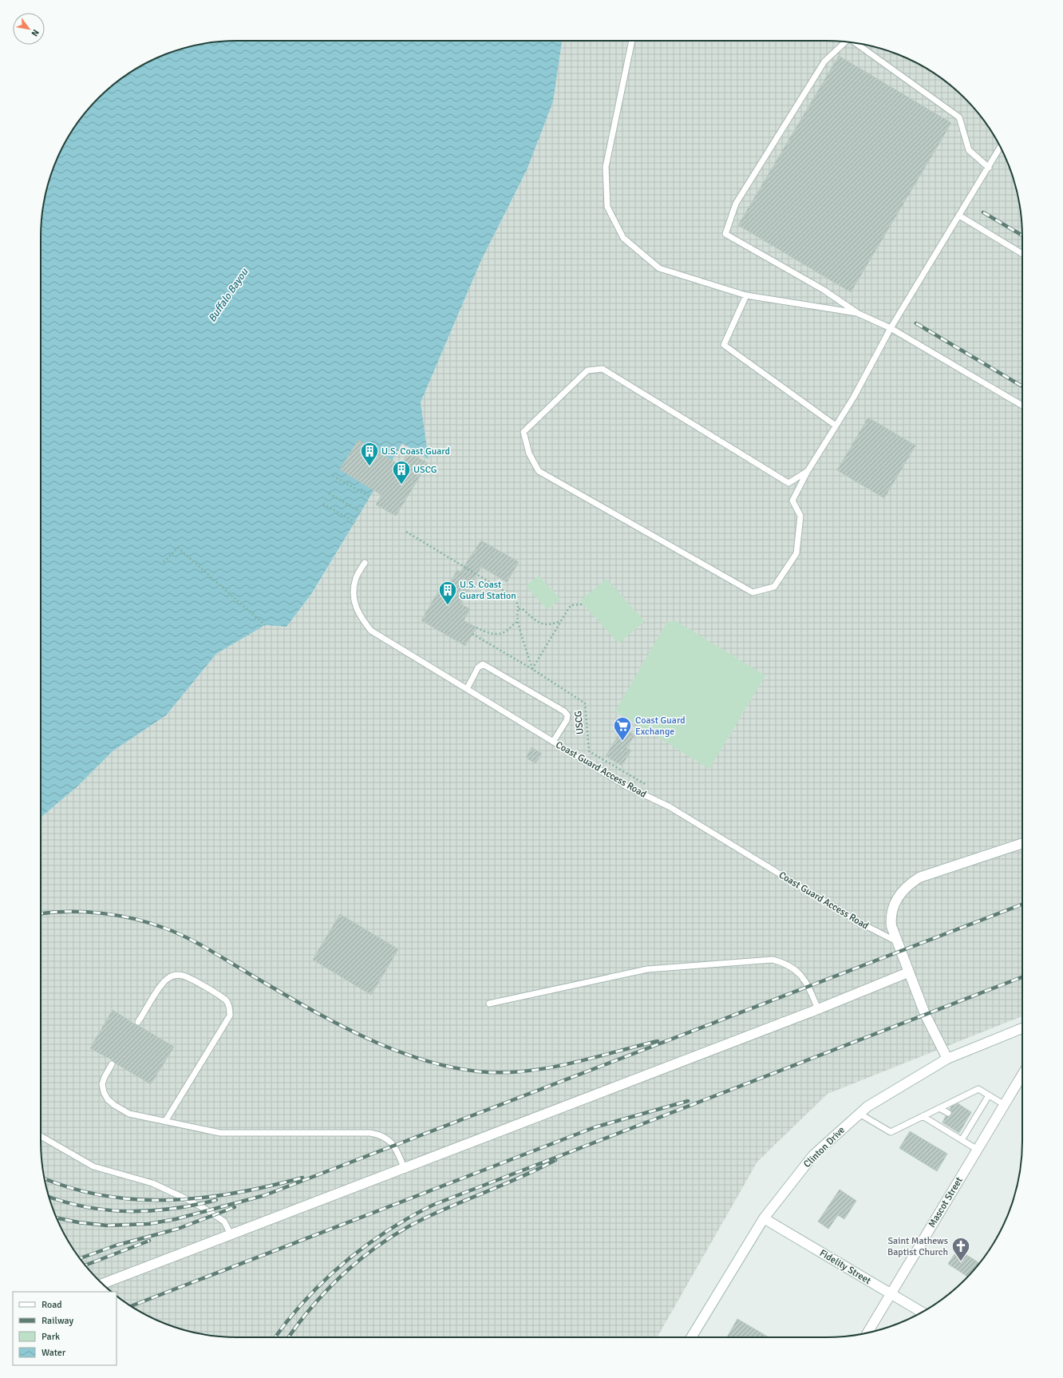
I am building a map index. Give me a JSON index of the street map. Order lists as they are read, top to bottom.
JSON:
{
  "streets": {
    "street": ["Clinton Drive", "Mascot Street", "Fidelity Street"],
    "lane": ["Coast Guard Access Road"],
    "path": ["USCG"]
  },
  "crossings": [
    ["Clinton Drive", "Fidelity Street"],
    ["Mascot Street", "Fidelity Street"]
  ],
  "water": ["Buffalo Bayou"],
  "places": {
    "building": ["U.S. Coast Guard", "USCG", "U.S. Coast Guard Station"],
    "supermarket": ["Coast Guard Exchange"],
    "church": ["Saint Mathews Baptist Church"]
  },
  "legend": [
    "Road",
    "Railway",
    "Park",
    "Water"
  ],
  "north": "bottom right"
}
